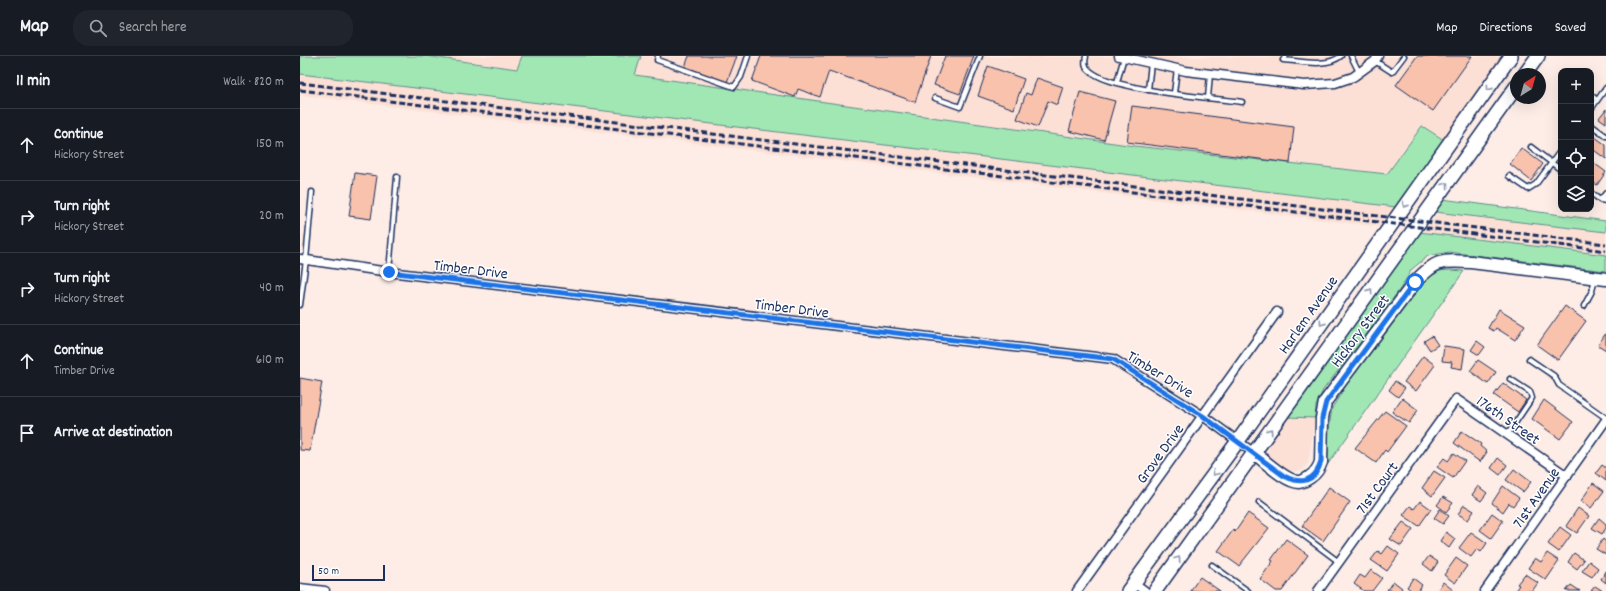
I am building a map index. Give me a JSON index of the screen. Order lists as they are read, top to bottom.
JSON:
{
  "streets": {
    "main road": ["Harlem Avenue"],
    "street": [
      "Timber Drive",
      "Hickory Street",
      "176th Street",
      "Grove Drive",
      "71st Court",
      "71st Avenue"
    ]
  },
  "crossings": [
    ["Timber Drive", "Harlem Avenue"],
    ["Timber Drive", "Hickory Street"],
    ["Timber Drive", "Grove Drive"],
    ["176th Street", "71st Court"],
    ["176th Street", "71st Avenue"]
  ],
  "scale_bar": "50 m",
  "north": "top right",
  "page": {
    "header": "Map",
    "search": "Search here",
    "nav": ["Map", "Directions", "Saved"],
    "heading": ["11 min", "Walk · 820 m"],
    "map_buttons": ["+", "−"],
    "list": [
      ["Continue", "Hickory Street", "150 m"],
      ["Turn right", "Hickory Street", "20 m"],
      ["Turn right", "Hickory Street", "40 m"],
      ["Continue", "Timber Drive", "610 m"],
      "Arrive at destination"
    ],
    "scale": "50 m"
  }
}
